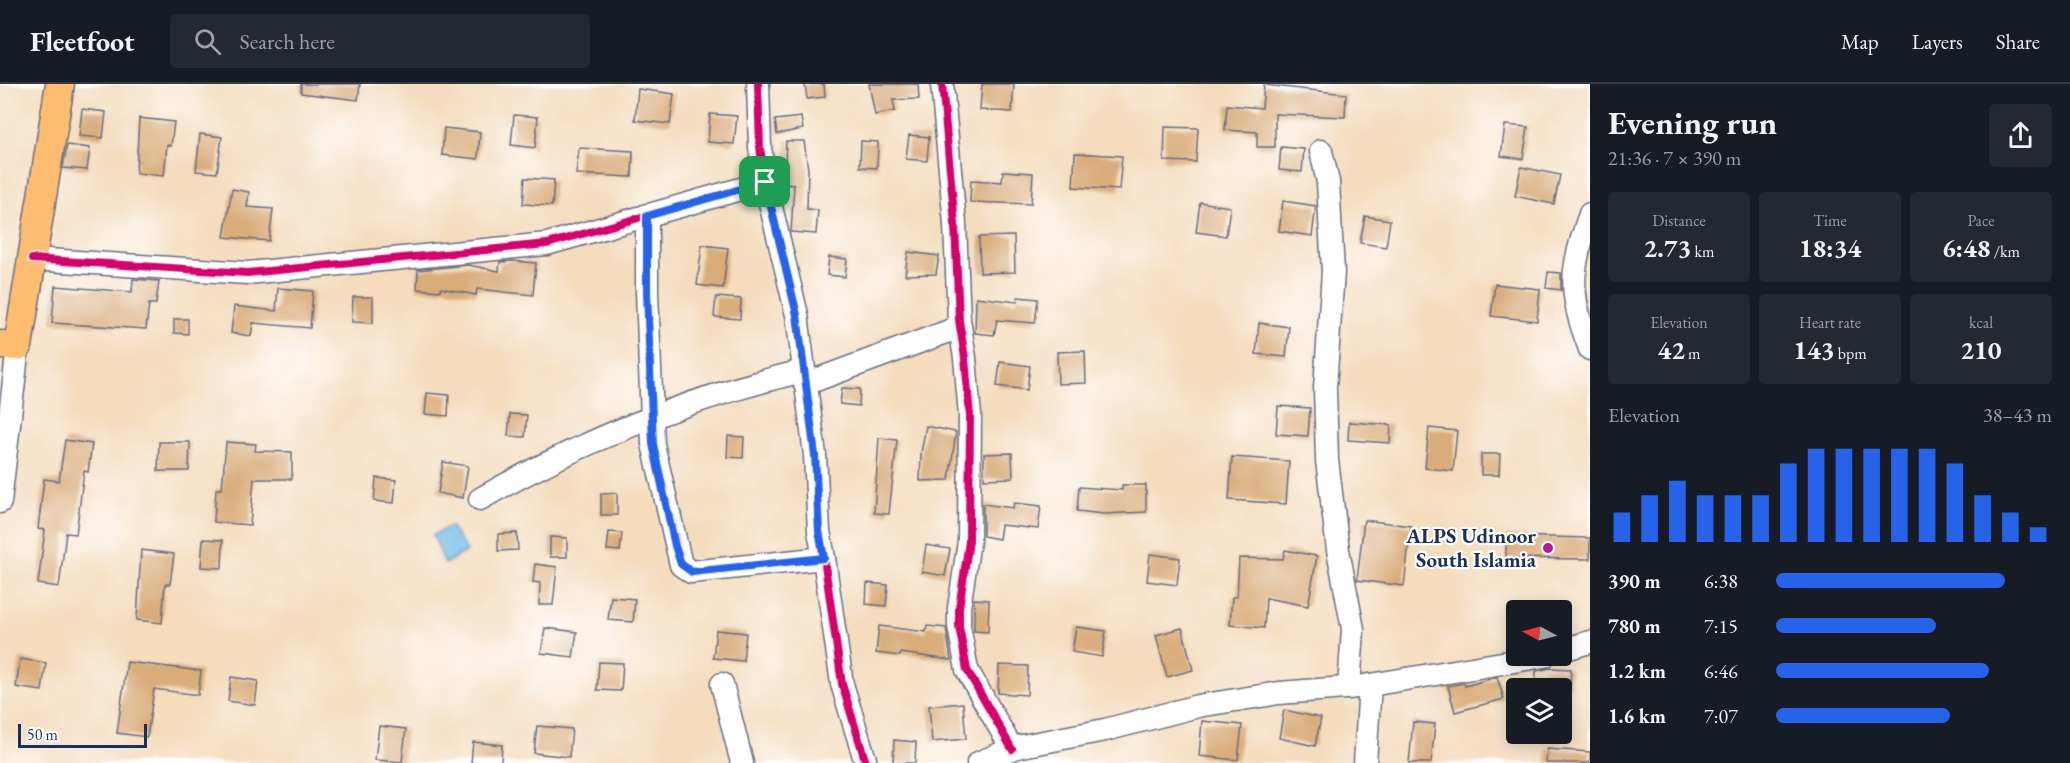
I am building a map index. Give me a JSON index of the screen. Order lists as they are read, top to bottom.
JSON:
{
  "places": ["ALPS Udinoor South Islamia"],
  "scale_bar": "50 m",
  "north": "left",
  "page": {
    "header": "Fleetfoot",
    "search": "Search here",
    "nav": ["Map", "Layers", "Share"],
    "heading": ["Evening run", "21:36 · 7 × 390 m"],
    "stats": [
      ["Distance", "2.73 km"],
      ["Time", "18:34"],
      ["Pace", "6:48 /km"],
      ["Elevation", "42 m"],
      ["Heart rate", "143 bpm"],
      ["kcal", "210"]
    ],
    "chart": ["Elevation", "38–43 m"],
    "list": [
      {
        "name": "390 m",
        "note": "6:38"
      },
      {
        "name": "780 m",
        "note": "7:15"
      },
      {
        "name": "1.2 km",
        "note": "6:46"
      },
      {
        "name": "1.6 km",
        "note": "7:07"
      }
    ],
    "scale": "50 m"
  }
}
